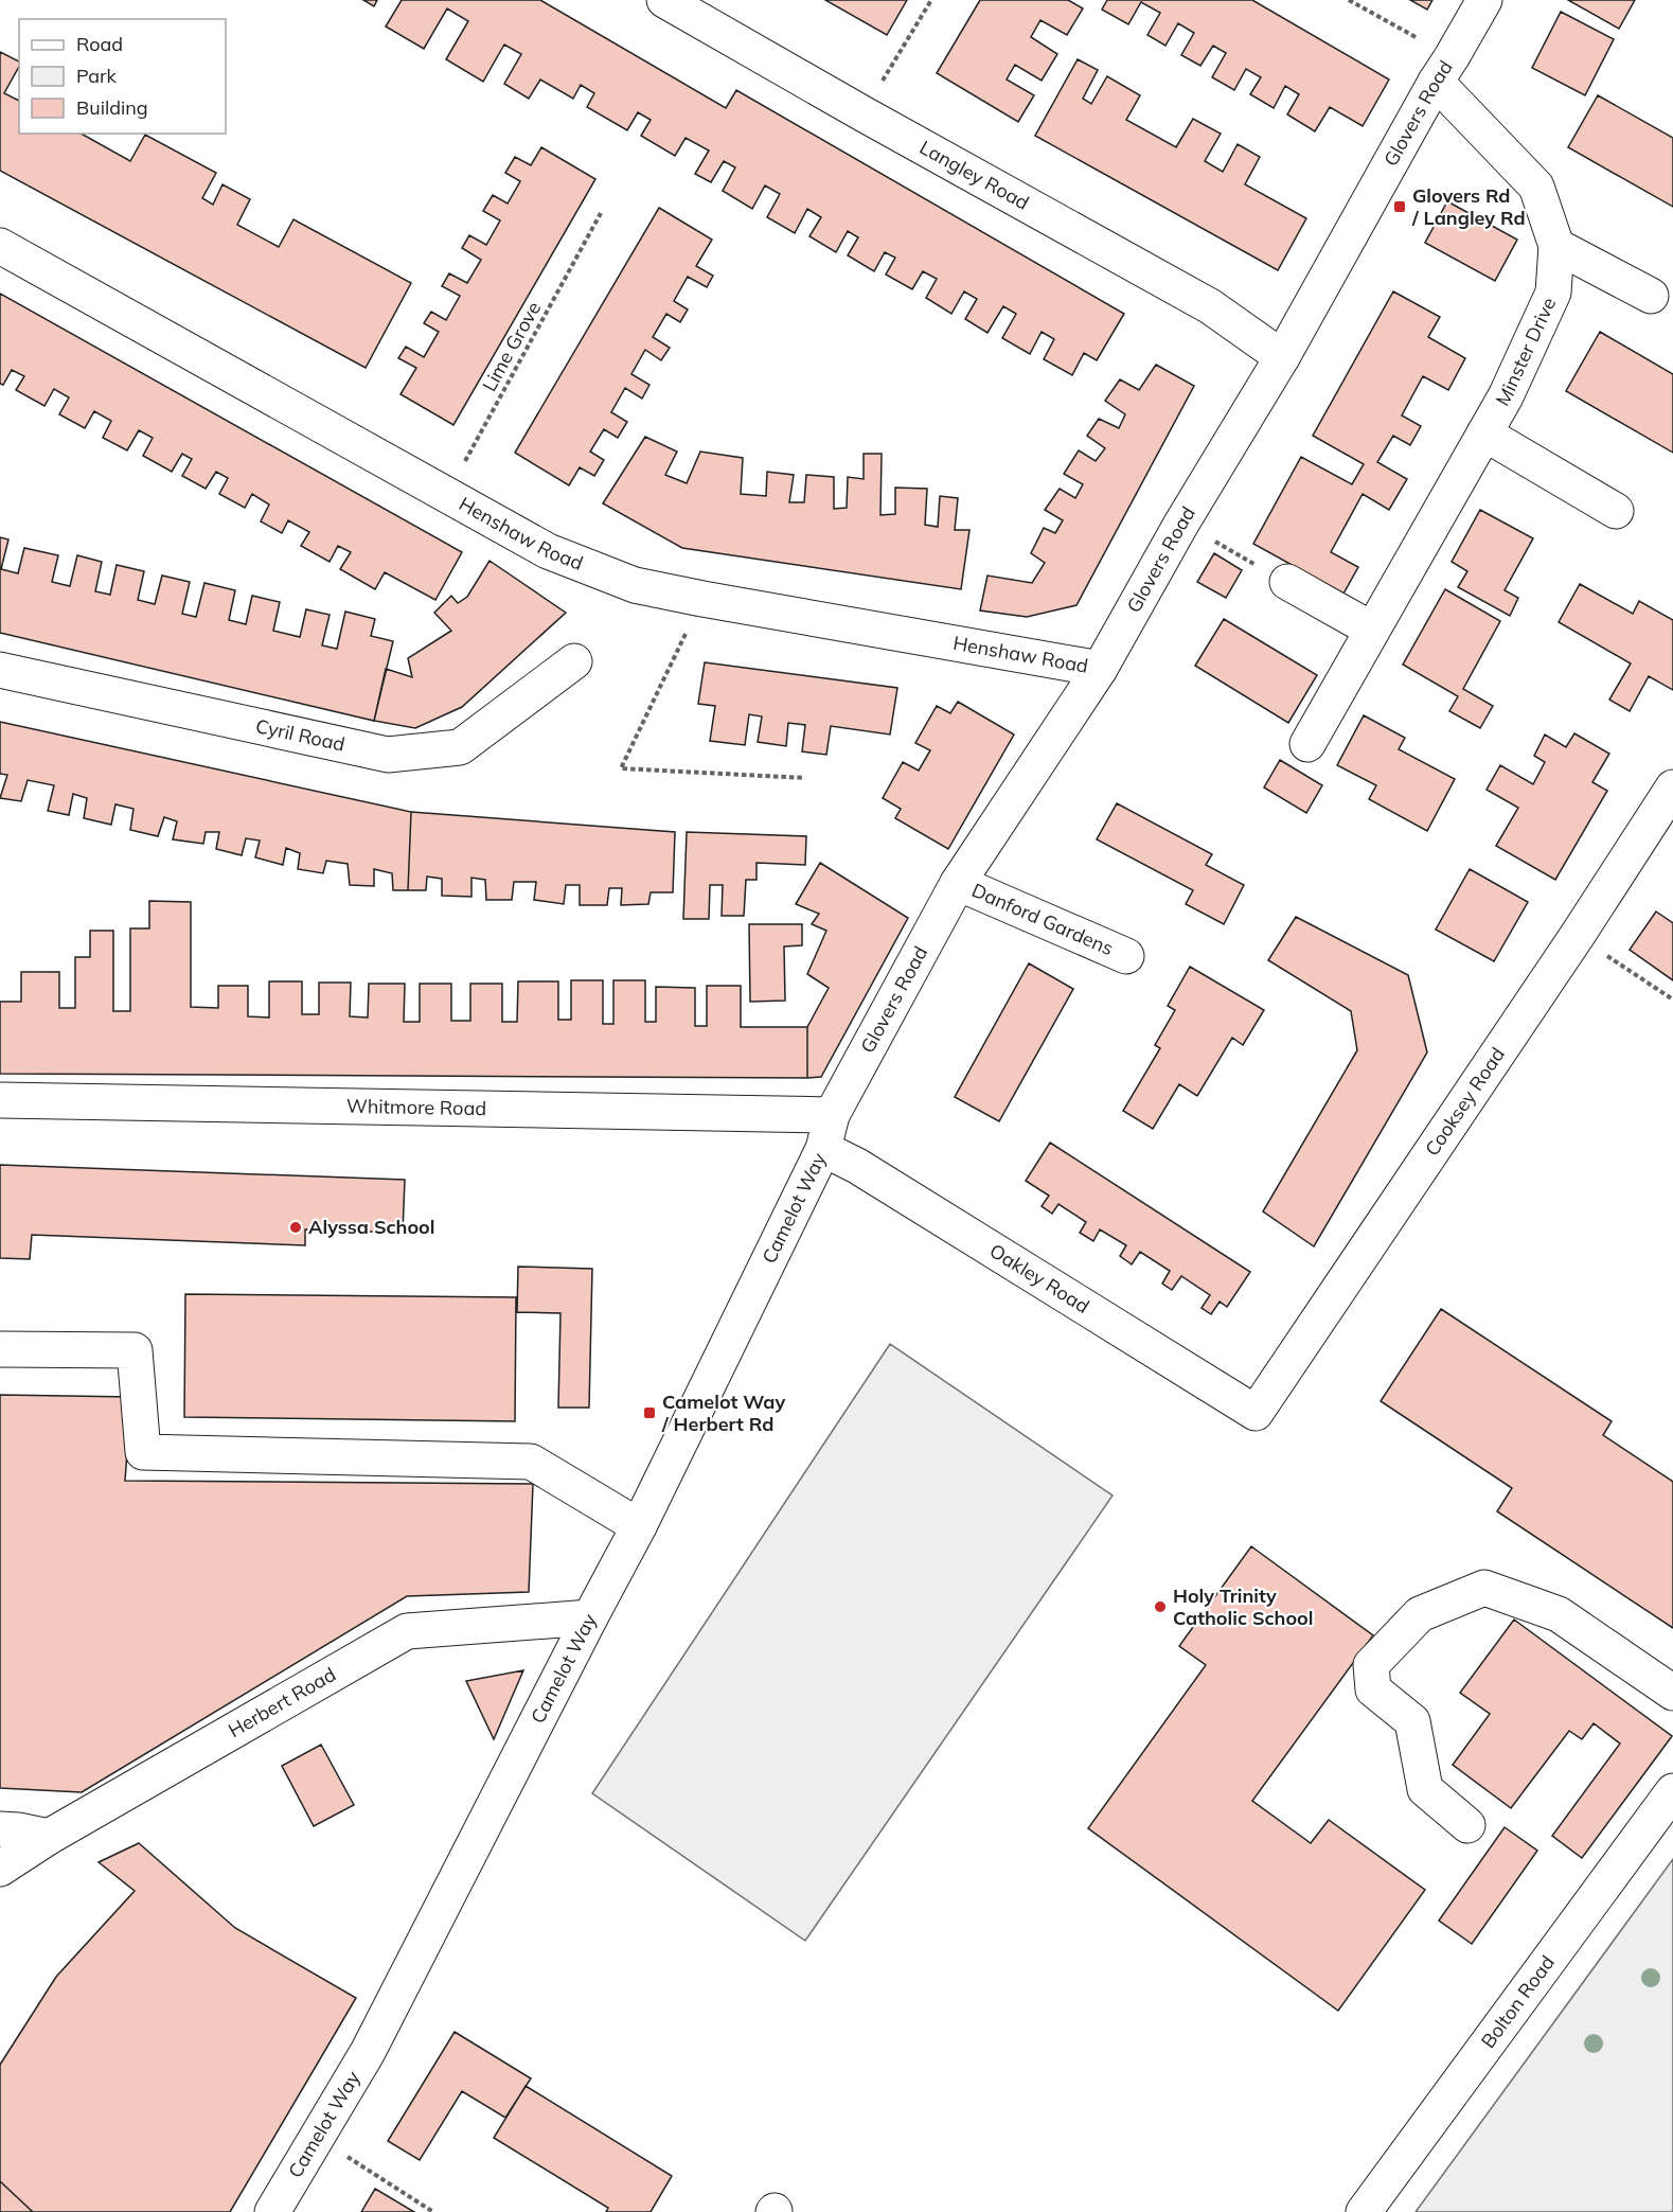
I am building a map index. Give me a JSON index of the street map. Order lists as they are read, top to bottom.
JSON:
{
  "streets": {
    "street": [
      "Glovers Road",
      "Langley Road",
      "Minster Drive",
      "Henshaw Road",
      "Cyril Road",
      "Danford Gardens",
      "Cooksey Road",
      "Whitmore Road",
      "Camelot Way",
      "Oakley Road",
      "Herbert Road",
      "Bolton Road"
    ],
    "path": ["Lime Grove"]
  },
  "crossings": [
    ["Glovers Road", "Langley Road"],
    ["Glovers Road", "Minster Drive"],
    ["Glovers Road", "Henshaw Road"],
    ["Glovers Road", "Danford Gardens"],
    ["Glovers Road", "Whitmore Road"],
    ["Glovers Road", "Camelot Way"],
    ["Lime Grove", "Henshaw Road"],
    ["Cooksey Road", "Oakley Road"],
    ["Whitmore Road", "Camelot Way"],
    ["Camelot Way", "Oakley Road"],
    ["Camelot Way", "Herbert Road"]
  ],
  "places": {
    "transit": ["Glovers Rd / Langley Rd", "Camelot Way / Herbert Rd"],
    "other": ["Alyssa School", "Holy Trinity Catholic School"]
  },
  "legend": ["Road", "Park", "Building"]
}
